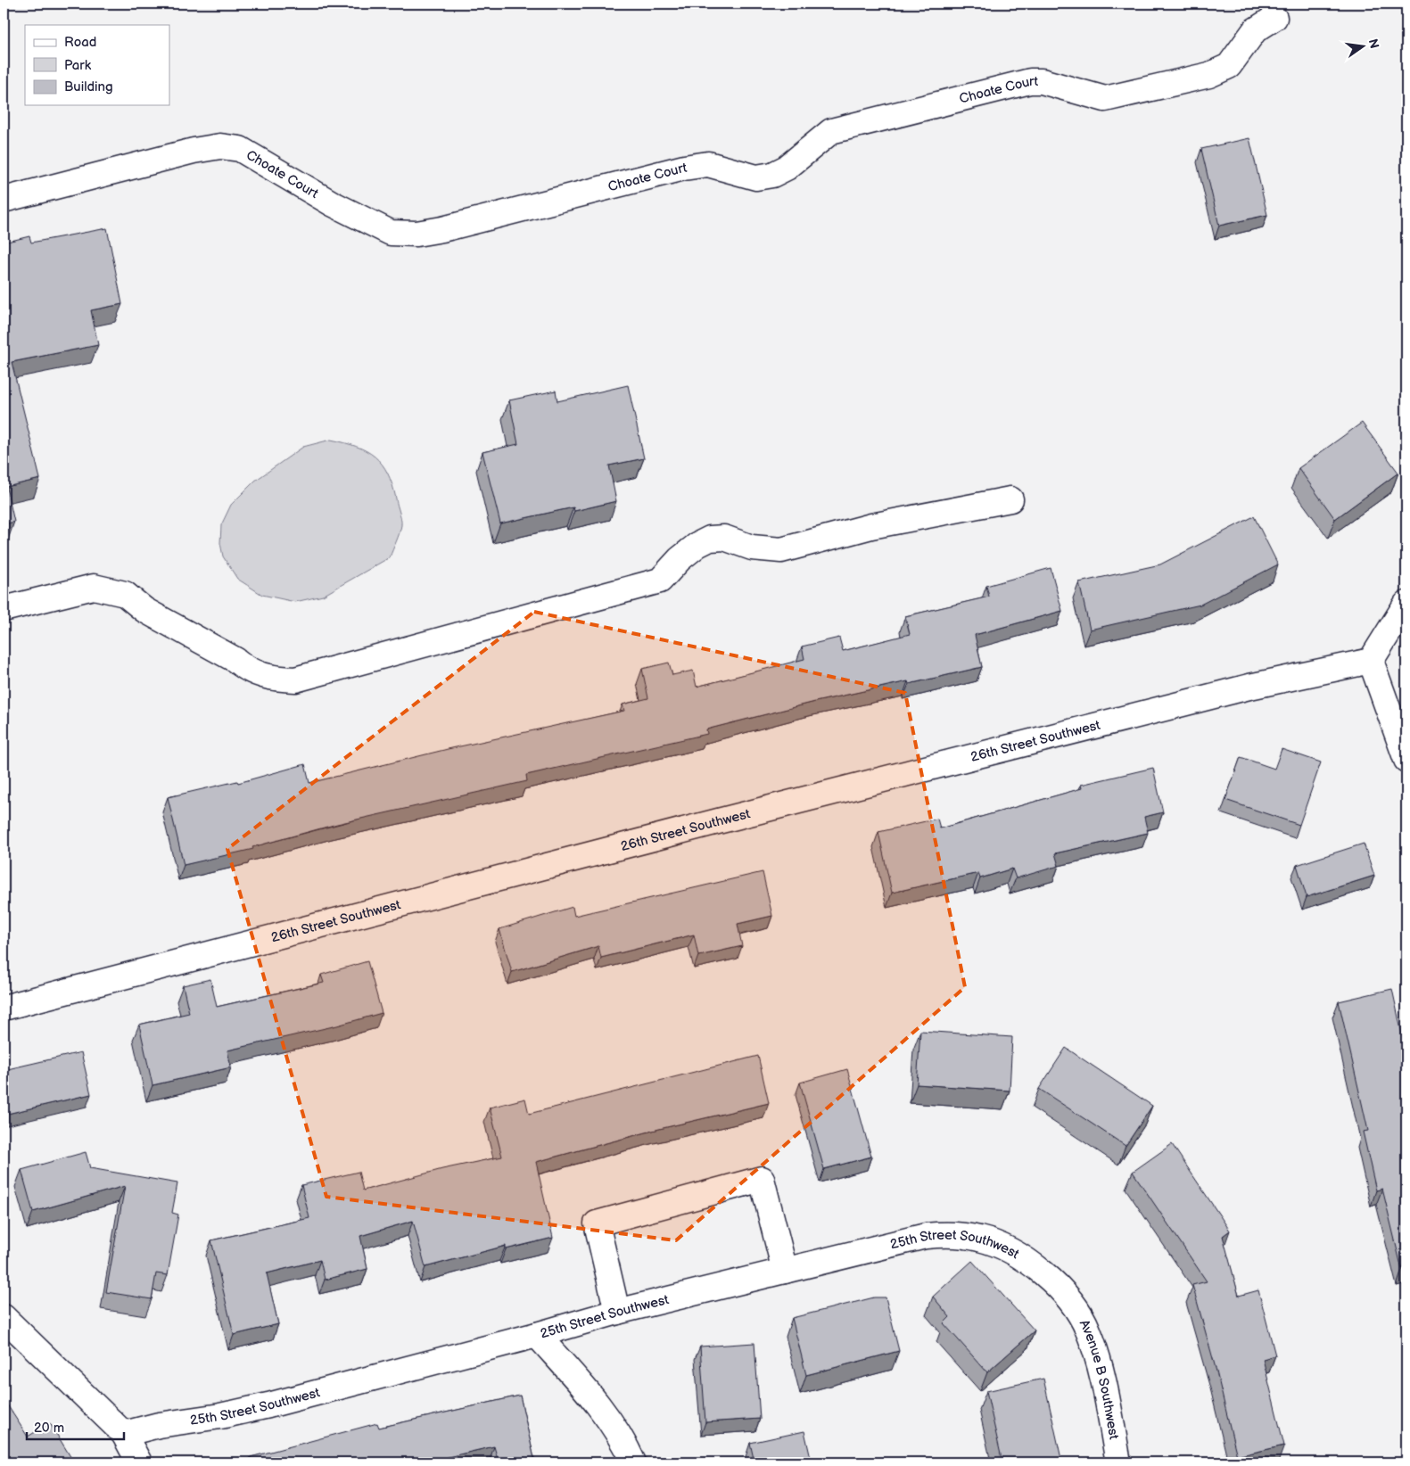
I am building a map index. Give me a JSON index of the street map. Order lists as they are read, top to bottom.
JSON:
{
  "streets": {
    "street": [
      "Choate Court",
      "26th Street Southwest",
      "25th Street Southwest",
      "Avenue B Southwest"
    ]
  },
  "crossings": [
    ["25th Street Southwest", "Avenue B Southwest"]
  ],
  "legend": ["Road", "Park", "Building"],
  "scale_bar": "20 m",
  "north": "right"
}
